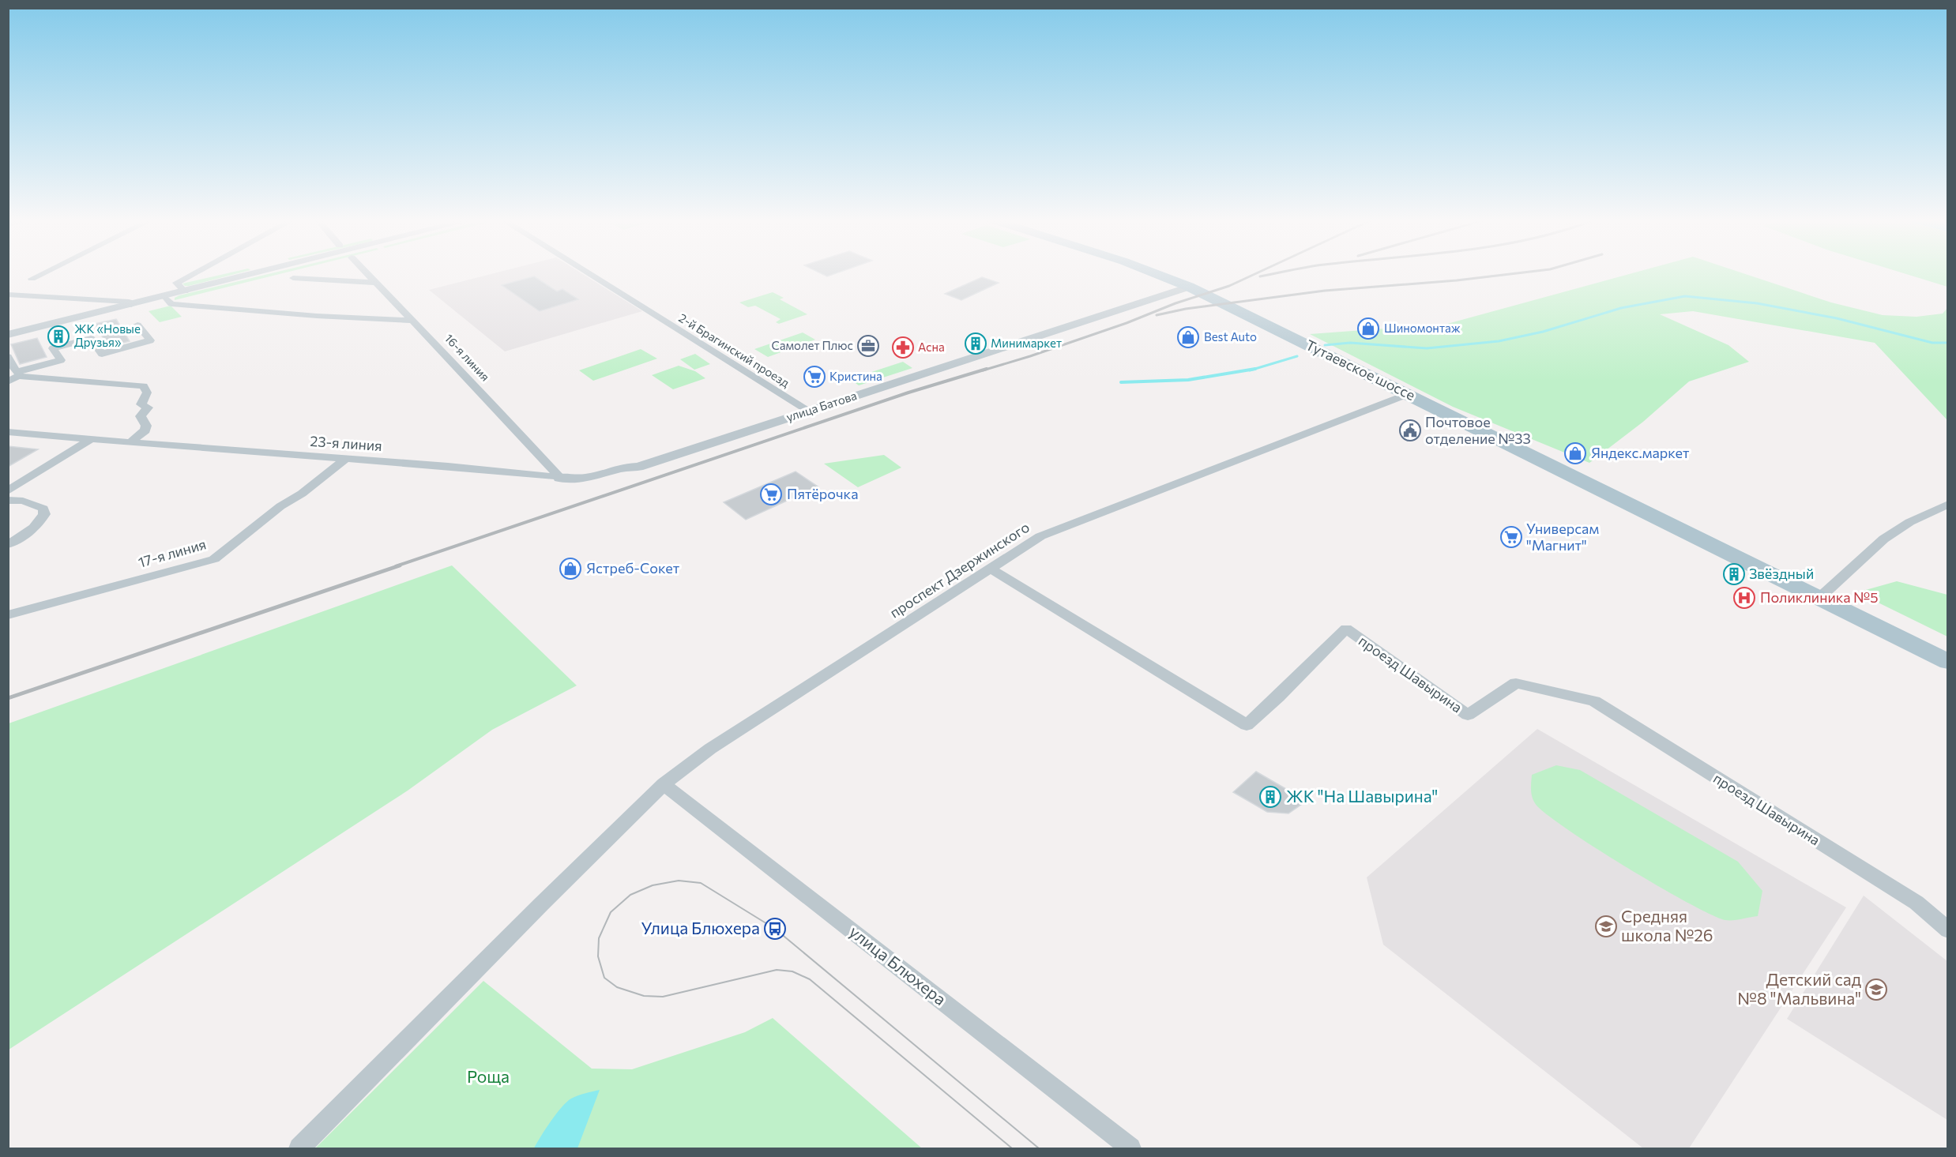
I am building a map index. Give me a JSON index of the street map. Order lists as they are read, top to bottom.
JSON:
{
  "streets": {
    "main road": ["Тутаевское шоссе"],
    "street": [
      "2-й Брагинский проезд",
      "16-я линия",
      "улица Батова",
      "23-я линия",
      "17-я линия",
      "проспект Дзержинского",
      "проезд Шавырина",
      "улица Блюхера"
    ]
  },
  "crossings": [
    ["2-й Брагинский проезд", "улица Батова"],
    ["16-я линия", "улица Батова"],
    ["16-я линия", "23-я линия"],
    ["Тутаевское шоссе", "улица Батова"],
    ["Тутаевское шоссе", "проспект Дзержинского"],
    ["улица Батова", "23-я линия"],
    ["23-я линия", "17-я линия"],
    ["проспект Дзержинского", "проезд Шавырина"],
    ["проспект Дзержинского", "улица Блюхера"]
  ],
  "parks": ["Роща"],
  "places": {
    "shop": [
      "Шиномонтаж",
      "Best Auto",
      "Яндекс.маркет",
      "Ястреб-Сокет"
    ],
    "building": [
      "ЖК «Новые Друзья»",
      "Минимаркет",
      "Звёздный",
      "ЖК \"На Шавырина\""
    ],
    "office": ["Самолет Плюс"],
    "pharmacy": ["Асна"],
    "supermarket": ["Кристина", "Пятёрочка", "Универсам \"Магнит\""],
    "public building": ["Почтовое отделение №33"],
    "hospital": ["Поликлиника №5"],
    "school or university": ["Средняя школа №26", "Детский сад №8 \"Мальвина\""],
    "bus stop": ["Улица Блюхера"]
  }
}
